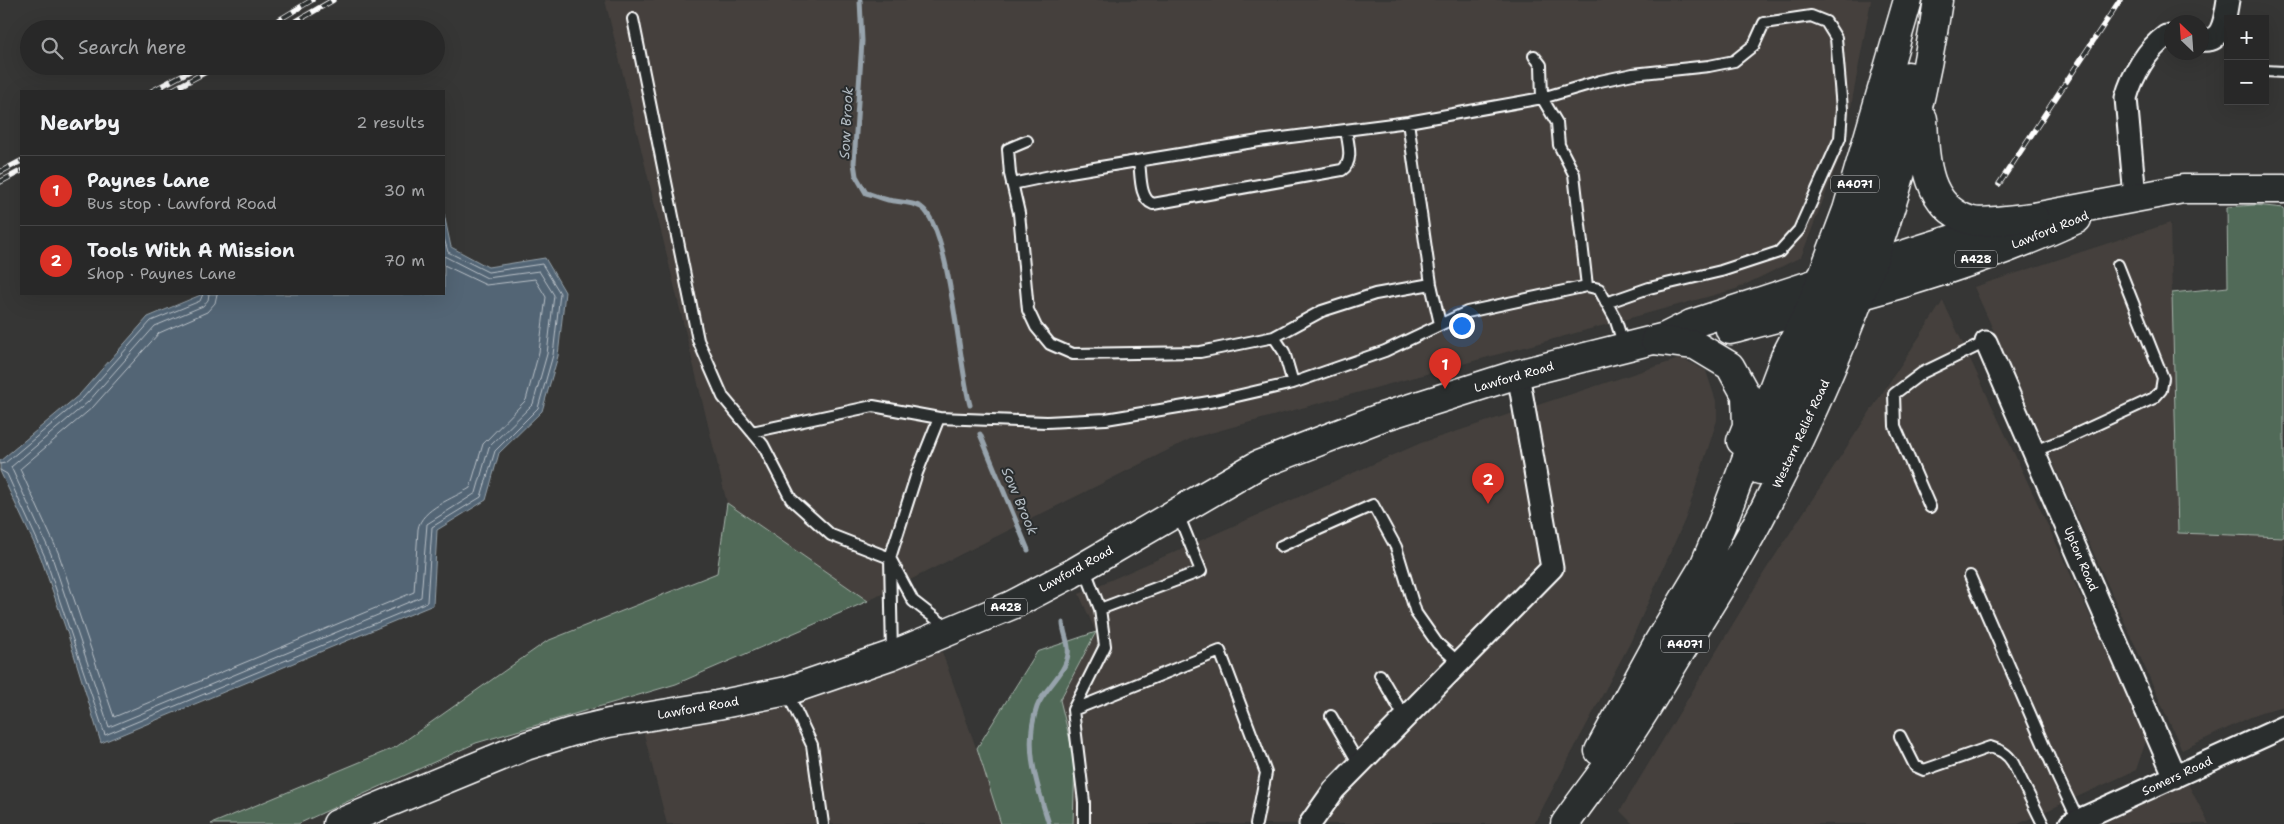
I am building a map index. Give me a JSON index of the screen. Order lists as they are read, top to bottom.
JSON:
{
  "streets": {
    "main road": [
      "A4071",
      "Lawford Road",
      "A428",
      "Western Relief Road"
    ],
    "street": ["Upton Road", "Somers Road"]
  },
  "crossings": [
    ["Lawford Road", "Western Relief Road"],
    ["Upton Road", "Somers Road"]
  ],
  "water": ["Sow Brook"],
  "north": "top left",
  "page": {
    "map_buttons": ["+", "−"],
    "search": "Search here",
    "heading": ["Nearby", "2 results"],
    "list": [
      {
        "mark": "1",
        "name": "Paynes Lane",
        "note": "Bus stop · Lawford Road",
        "value": "30 m"
      },
      {
        "mark": "2",
        "name": "Tools With A Mission",
        "note": "Shop · Paynes Lane",
        "value": "70 m"
      }
    ],
    "pins": ["1", "2"]
  }
}
